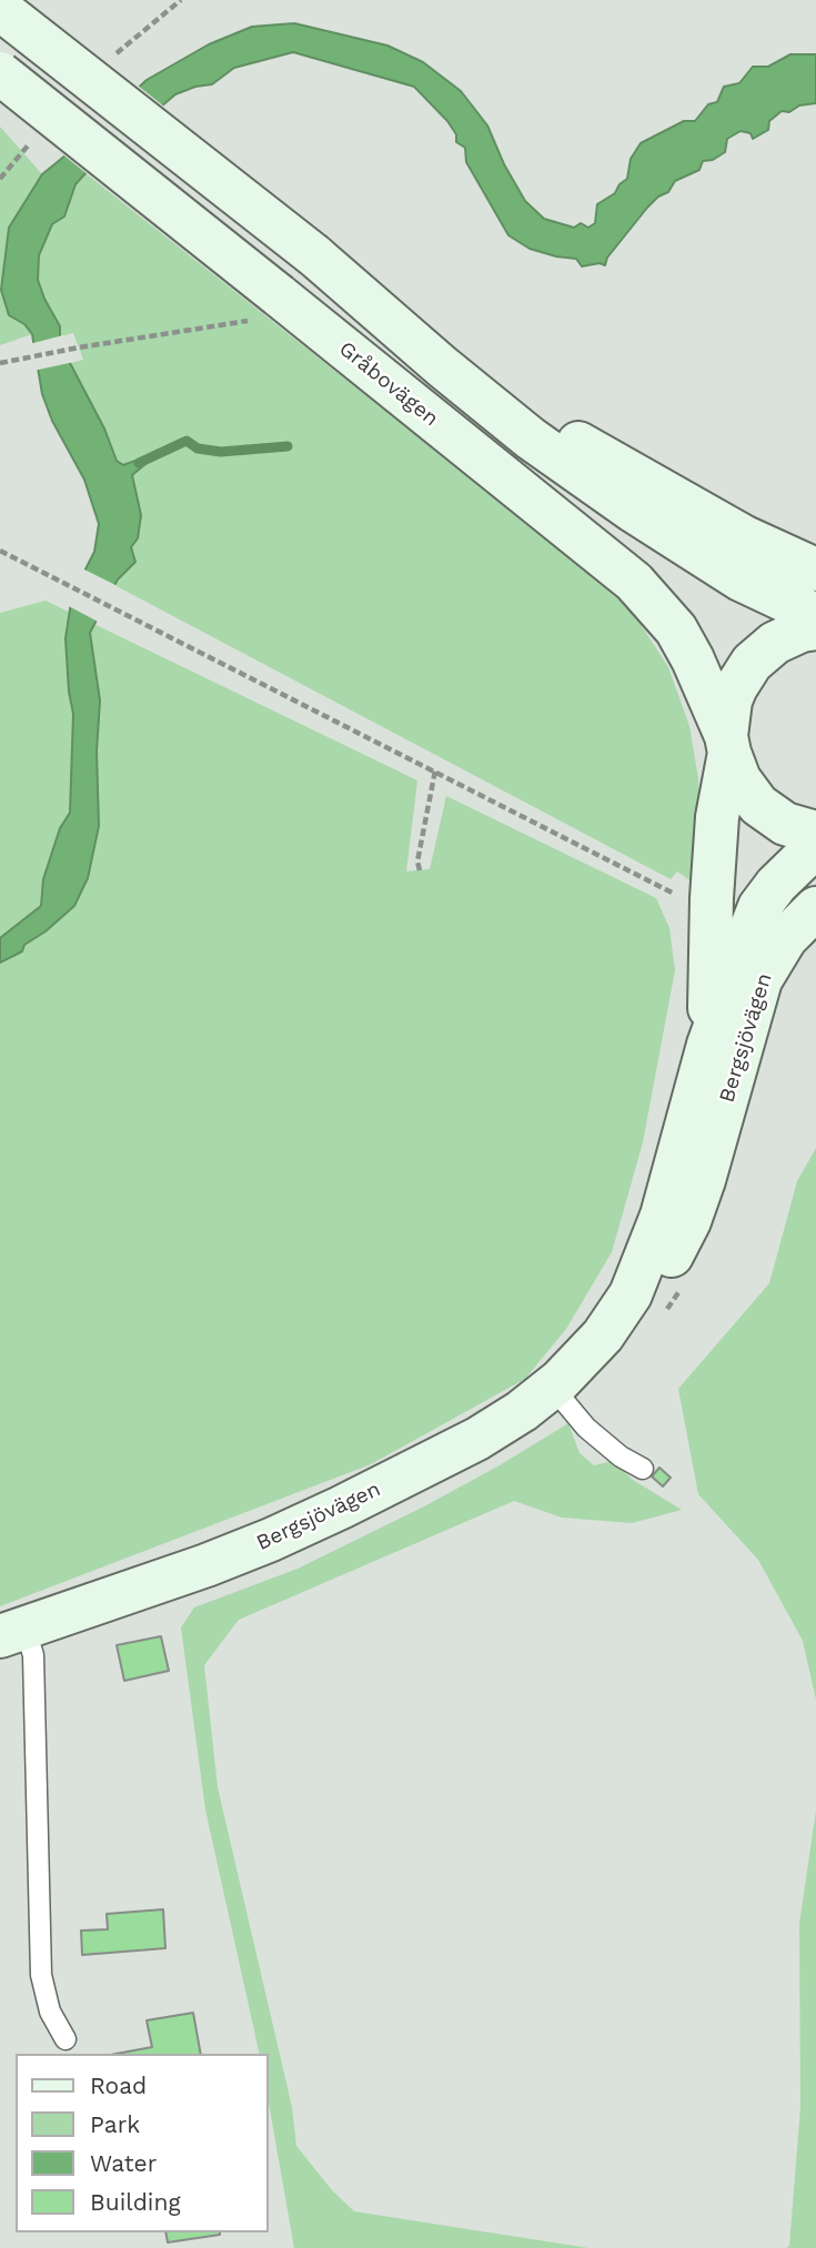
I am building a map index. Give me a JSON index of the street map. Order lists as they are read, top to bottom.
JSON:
{
  "streets": {
    "main road": ["Gråbovägen", "Bergsjövägen"]
  },
  "crossings": [
    ["Gråbovägen", "Bergsjövägen"]
  ],
  "legend": [
    "Road",
    "Park",
    "Water",
    "Building"
  ]
}
